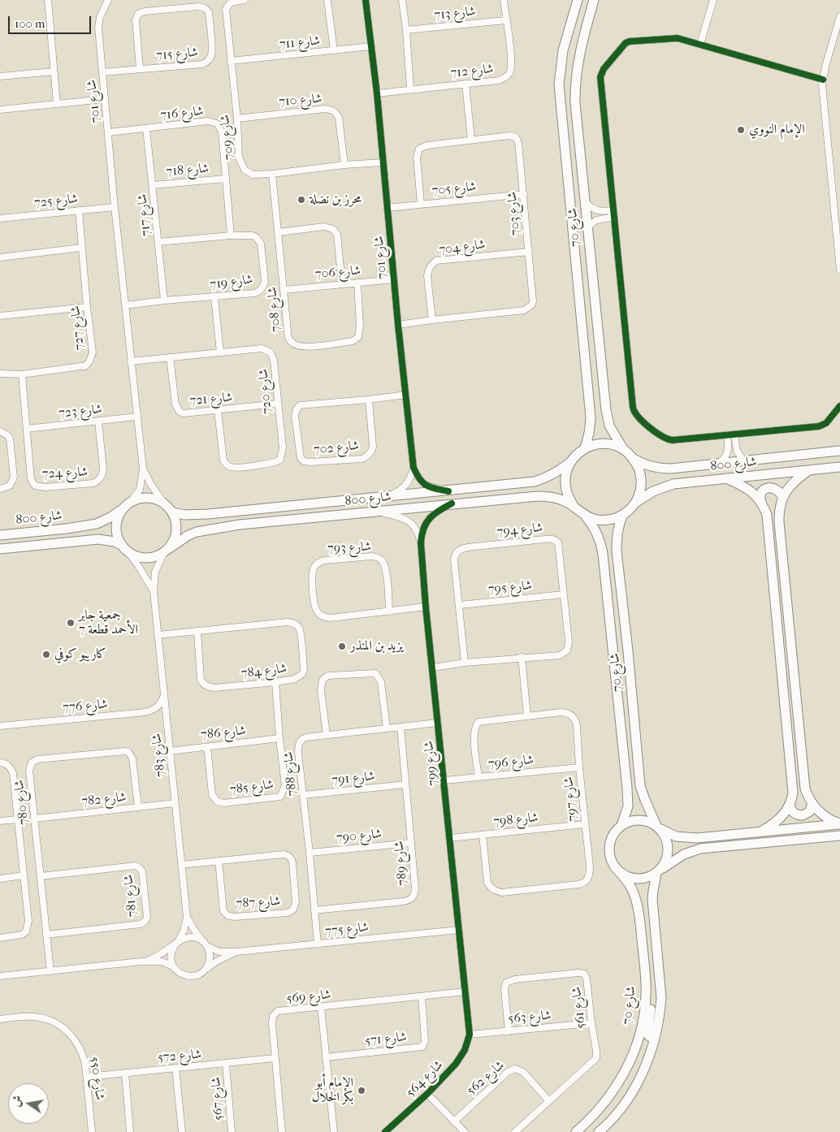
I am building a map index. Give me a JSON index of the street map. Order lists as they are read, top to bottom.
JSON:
{
  "streets": {
    "main road": ["شارع 70", "شارع 800"],
    "street": [
      "شارع 713",
      "شارع 711",
      "شارع 715",
      "شارع 712",
      "شارع 710",
      "شارع 701",
      "شارع 716",
      "شارع 709",
      "شارع 718",
      "شارع 705",
      "شارع 725",
      "شارع 703",
      "شارع 717",
      "شارع 704",
      "شارع 706",
      "شارع 719",
      "شارع 708",
      "شارع 727",
      "شارع 720",
      "شارع 721",
      "شارع 723",
      "شارع 702",
      "شارع 724",
      "شارع 794",
      "شارع 793",
      "شارع 795",
      "شارع 784",
      "شارع 776",
      "شارع 786",
      "شارع 783",
      "شارع 796",
      "شارع 799",
      "شارع 788",
      "شارع 791",
      "شارع 785",
      "شارع 797",
      "شارع 782",
      "شارع 780",
      "شارع 798",
      "شارع 790",
      "شارع 789",
      "شارع 781",
      "شارع 787",
      "شارع 775",
      "شارع 569",
      "شارع 561",
      "شارع 563",
      "شارع 571",
      "شارع 572",
      "شارع 550",
      "شارع 562",
      "شارع 564",
      "شارع 567"
    ]
  },
  "crossings": [
    ["شارع 713", "شارع 712"],
    ["شارع 711", "شارع 701"],
    ["شارع 711", "شارع 709"],
    ["شارع 715", "شارع 701"],
    ["شارع 712", "شارع 701"],
    ["شارع 710", "شارع 709"],
    ["شارع 701", "شارع 716"],
    ["شارع 701", "شارع 709"],
    ["شارع 701", "شارع 705"],
    ["شارع 701", "شارع 725"],
    ["شارع 701", "شارع 703"],
    ["شارع 701", "شارع 706"],
    ["شارع 701", "شارع 719"],
    ["شارع 701", "شارع 720"],
    ["شارع 701", "شارع 723"],
    ["شارع 701", "شارع 702"],
    ["شارع 701", "شارع 800"],
    ["شارع 701", "شارع 783"],
    ["شارع 716", "شارع 718"],
    ["شارع 716", "شارع 717"],
    ["شارع 716", "شارع 719"],
    ["شارع 709", "شارع 708"],
    ["شارع 718", "شارع 717"],
    ["شارع 705", "شارع 703"],
    ["شارع 725", "شارع 727"],
    ["شارع 703", "شارع 704"],
    ["شارع 717", "شارع 719"],
    ["شارع 70", "شارع 800"],
    ["شارع 706", "شارع 708"],
    ["شارع 727", "شارع 724"],
    ["شارع 720", "شارع 721"],
    ["شارع 723", "شارع 724"],
    ["شارع 800", "شارع 783"],
    ["شارع 800", "شارع 799"],
    ["شارع 794", "شارع 795"],
    ["شارع 794", "شارع 799"],
    ["شارع 793", "شارع 799"],
    ["شارع 784", "شارع 783"],
    ["شارع 784", "شارع 785"],
    ["شارع 776", "شارع 783"],
    ["شارع 786", "شارع 783"],
    ["شارع 786", "شارع 785"],
    ["شارع 783", "شارع 782"],
    ["شارع 783", "شارع 787"],
    ["شارع 783", "شارع 775"],
    ["شارع 796", "شارع 799"],
    ["شارع 796", "شارع 797"],
    ["شارع 799", "شارع 788"],
    ["شارع 799", "شارع 798"],
    ["شارع 799", "شارع 775"],
    ["شارع 799", "شارع 569"],
    ["شارع 799", "شارع 563"],
    ["شارع 799", "شارع 564"],
    ["شارع 788", "شارع 791"],
    ["شارع 788", "شارع 790"],
    ["شارع 788", "شارع 789"],
    ["شارع 788", "شارع 775"],
    ["شارع 791", "شارع 789"],
    ["شارع 797", "شارع 798"],
    ["شارع 782", "شارع 780"],
    ["شارع 780", "شارع 781"],
    ["شارع 790", "شارع 789"],
    ["شارع 569", "شارع 571"],
    ["شارع 569", "شارع 572"],
    ["شارع 561", "شارع 563"],
    ["شارع 561", "شارع 562"],
    ["شارع 563", "شارع 564"],
    ["شارع 572", "شارع 550"],
    ["شارع 572", "شارع 567"]
  ],
  "places": [
    "الإمام النووي",
    "محرز بن نضلة",
    "جمعية جابر الأحمد قطعة 7",
    "يزيد بن المنذر",
    "كاريبو كوفي",
    "الإمام أبو بكر الخلال"
  ],
  "scale_bar": "100 m",
  "north": "left"
}
